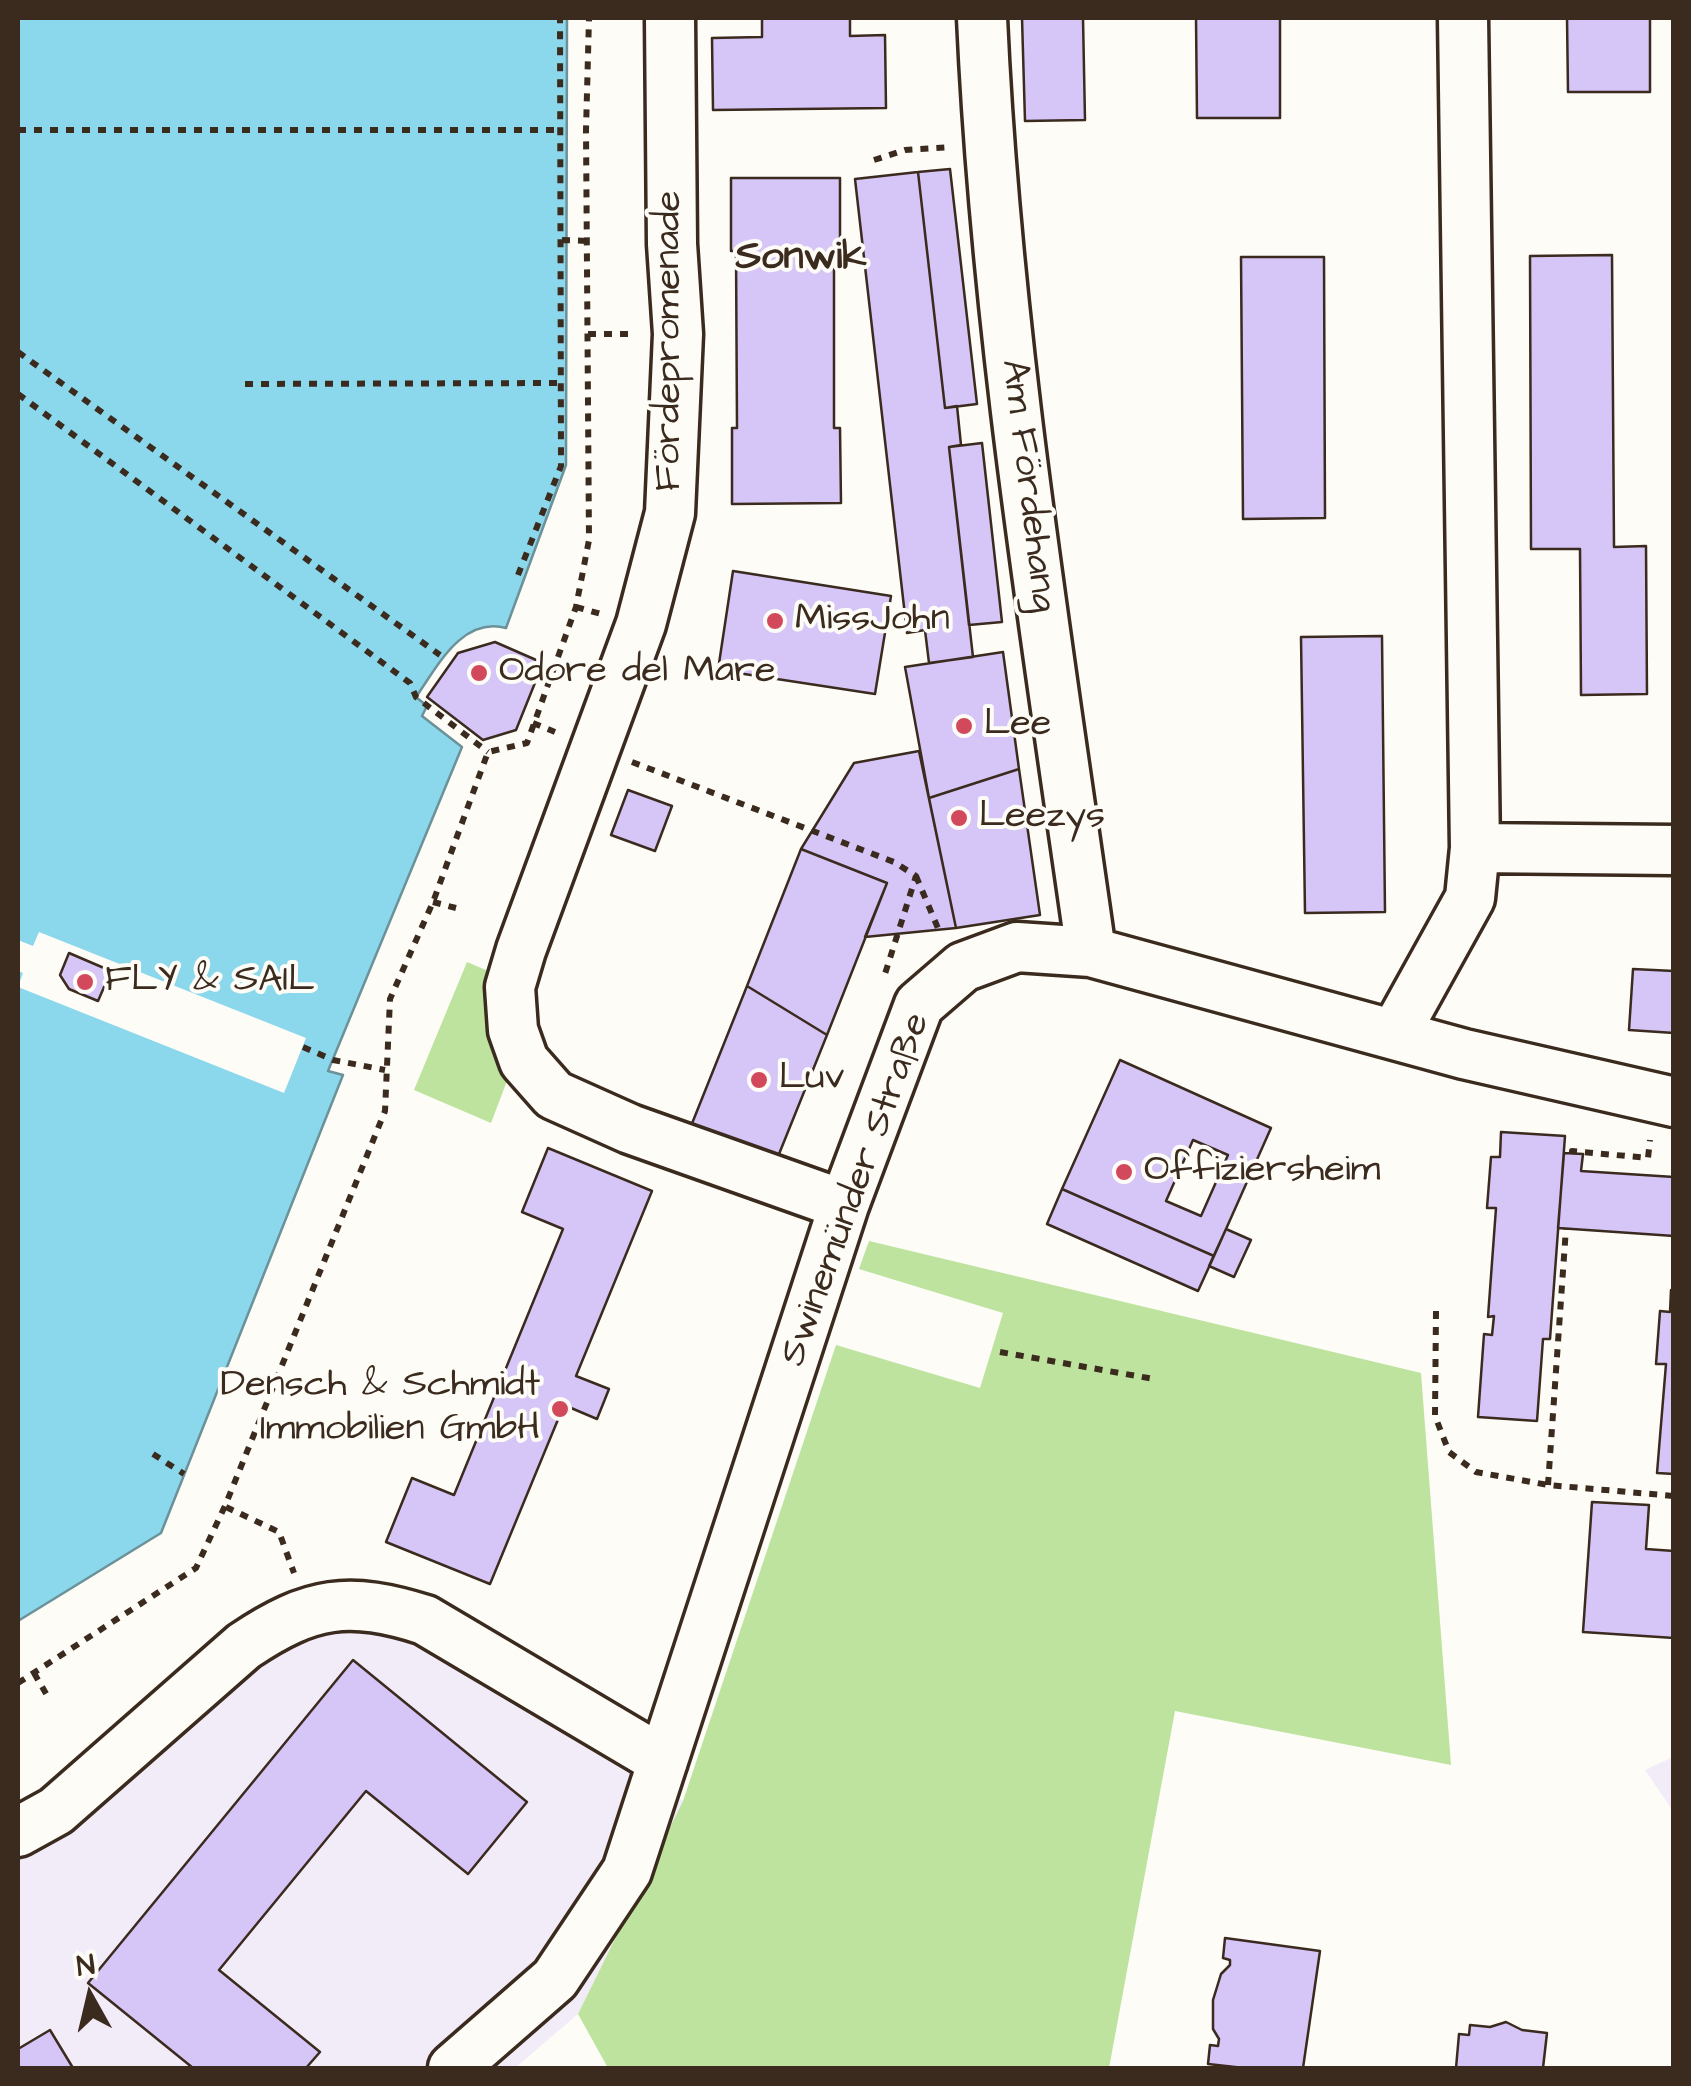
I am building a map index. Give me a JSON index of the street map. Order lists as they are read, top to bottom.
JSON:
{
  "streets": {
    "street": ["Fördepromenade", "Am Fördehang", "Swinemünder Straße"]
  },
  "crossings": [
    ["Fördepromenade", "Swinemünder Straße"],
    ["Am Fördehang", "Swinemünder Straße"]
  ],
  "districts": ["Sonwik"],
  "places": [
    "MissJohn",
    "Odore del Mare",
    "Lee",
    "Leezys",
    "FLY & SAIL",
    "Luv",
    "Offiziersheim",
    "Densch & Schmidt Immobilien GmbH"
  ],
  "north": "top"
}
